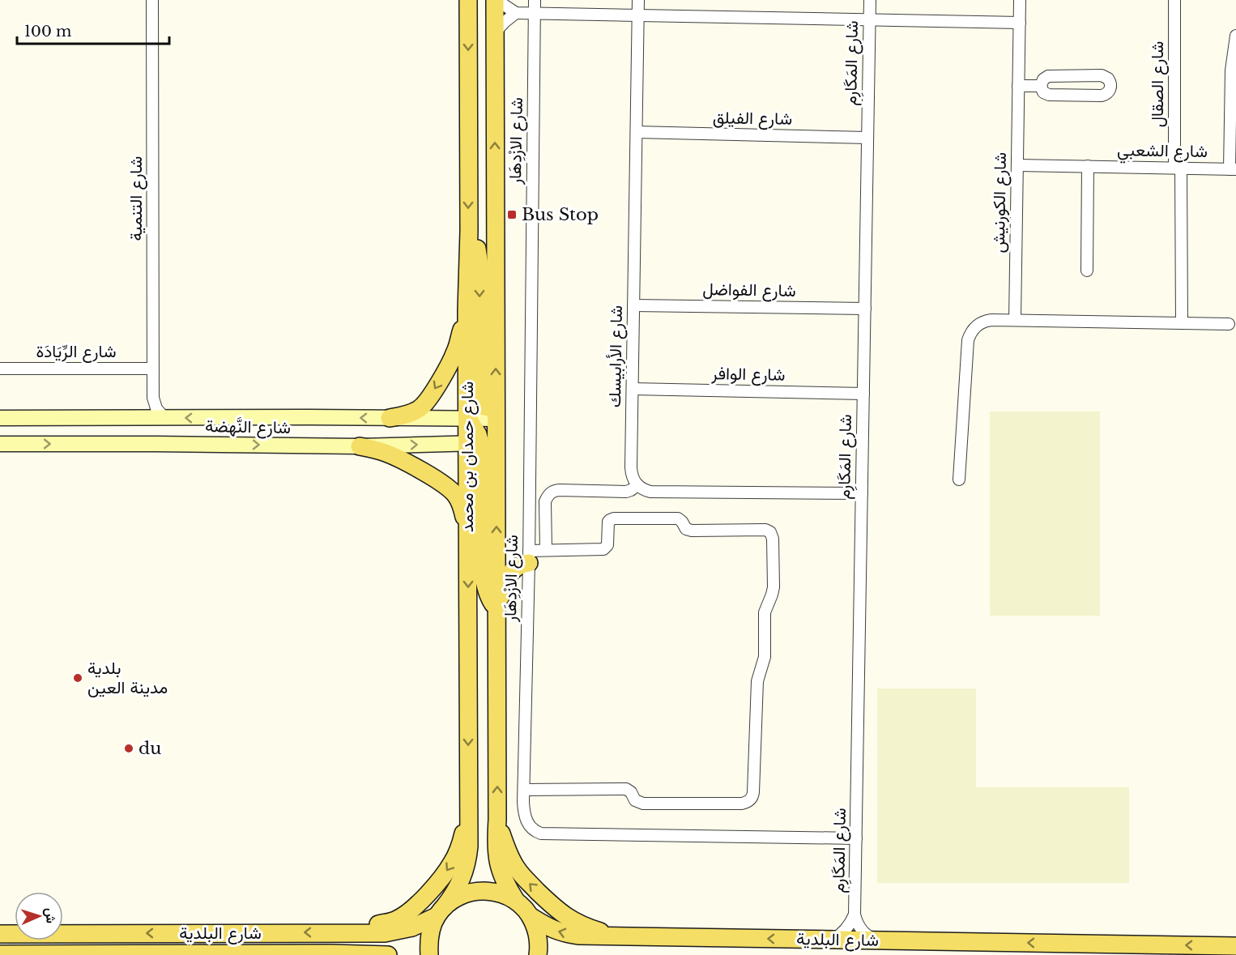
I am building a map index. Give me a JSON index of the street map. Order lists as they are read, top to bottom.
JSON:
{
  "streets": {
    "main road": ["شارع حمدان بن محمد", "شارع البلدية"],
    "street": [
      "شارع المَكَارِم",
      "شارع الصقال",
      "شارع الفيلق",
      "شارع الازْدِهَار",
      "شارع الشعبي",
      "شارع التنمية",
      "شارع الكورنيش",
      "شارع الفواضل",
      "شارع الرِّيَادَة",
      "شارع الأرابيسك",
      "شارع الوافر",
      "شارع النَّهضة"
    ]
  },
  "crossings": [
    ["شارع المَكَارِم", "شارع الفيلق"],
    ["شارع المَكَارِم", "شارع الازْدِهَار"],
    ["شارع المَكَارِم", "شارع الفواضل"],
    ["شارع المَكَارِم", "شارع الوافر"],
    ["شارع المَكَارِم", "شارع البلدية"],
    ["شارع الصقال", "شارع الشعبي"],
    ["شارع الفيلق", "شارع الأرابيسك"],
    ["شارع الشعبي", "شارع الكورنيش"],
    ["شارع التنمية", "شارع الرِّيَادَة"],
    ["شارع التنمية", "شارع النَّهضة"],
    ["شارع الفواضل", "شارع الأرابيسك"],
    ["شارع الأرابيسك", "شارع الوافر"],
    ["شارع النَّهضة", "شارع حمدان بن محمد"],
    ["شارع حمدان بن محمد", "شارع البلدية"]
  ],
  "places": {
    "transit": ["Bus Stop"],
    "other": ["بلدية مدينة العين", "du"]
  },
  "scale_bar": "100 m",
  "north": "right"
}
